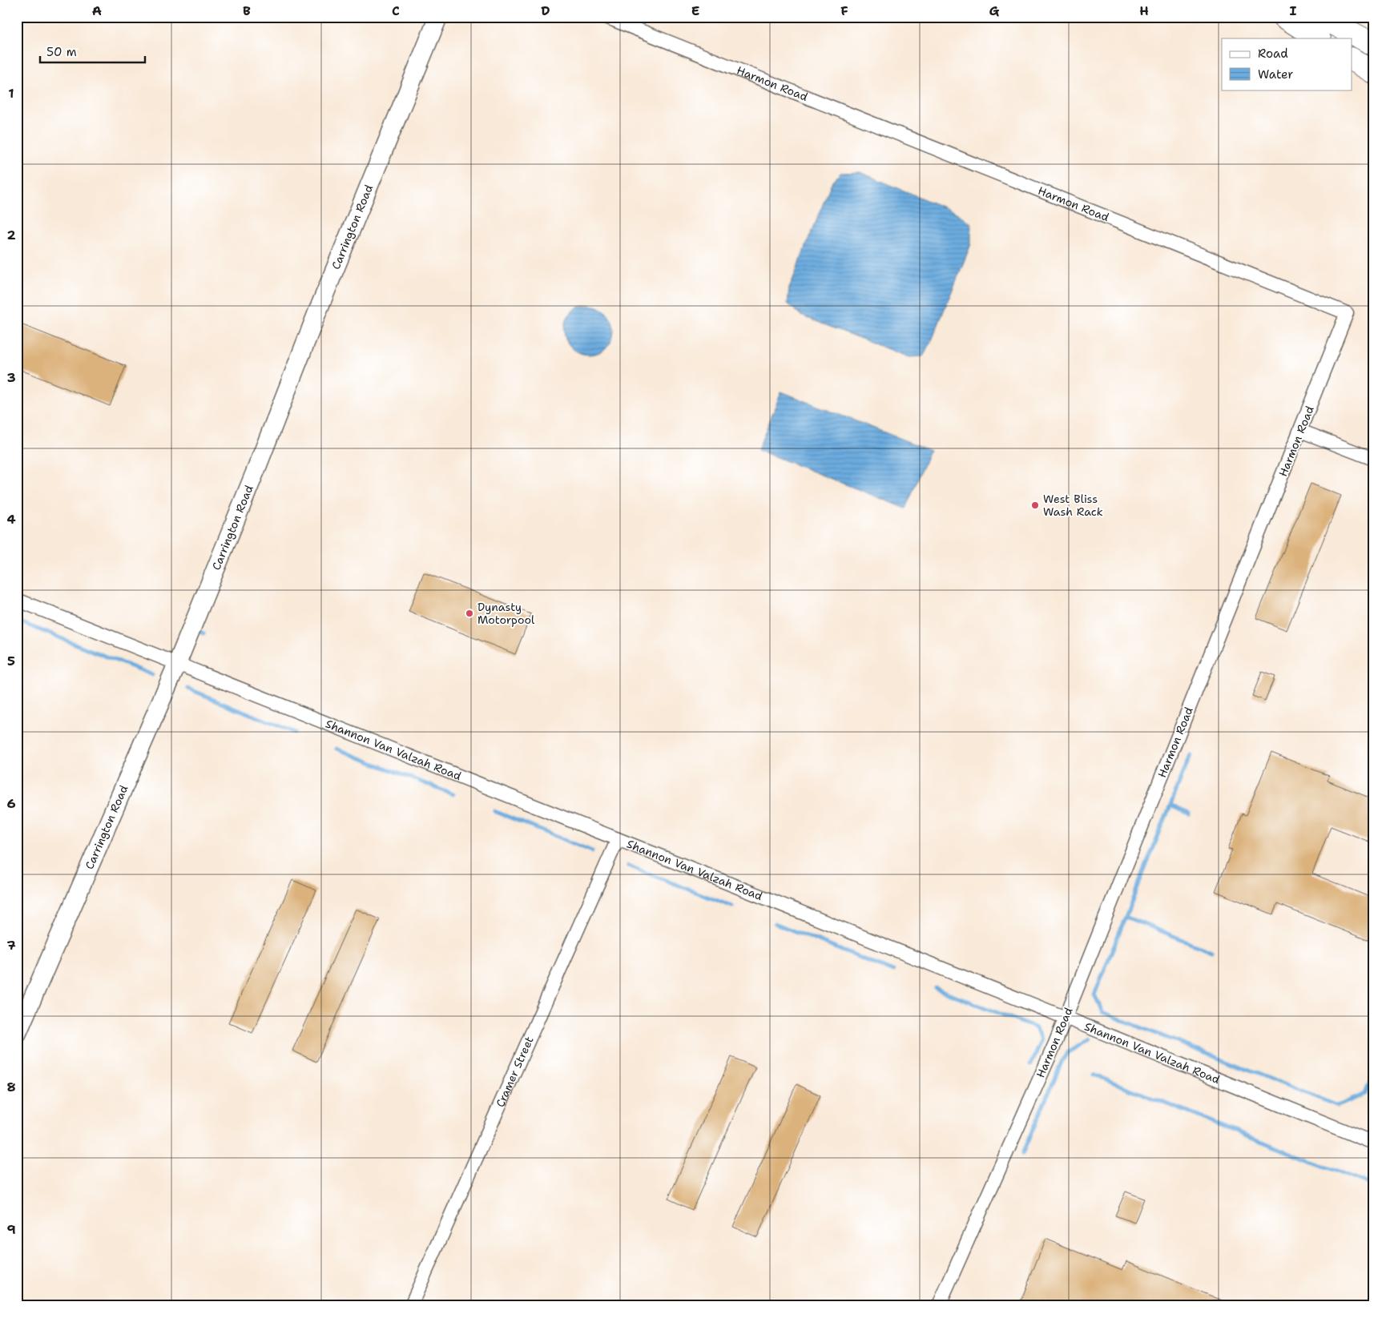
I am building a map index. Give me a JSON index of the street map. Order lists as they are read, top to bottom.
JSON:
{
  "streets": {
    "street": [
      "Harmon Road",
      "Carrington Road",
      "Shannon Van Valzah Road",
      "Cramer Street"
    ]
  },
  "crossings": [
    ["Harmon Road", "Shannon Van Valzah Road"],
    ["Carrington Road", "Shannon Van Valzah Road"],
    ["Shannon Van Valzah Road", "Cramer Street"]
  ],
  "places": ["West Bliss Wash Rack", "Dynasty Motorpool"],
  "legend": ["Road", "Water"],
  "scale_bar": "50 m",
  "grid": {
    "columns": [
      "A",
      "B",
      "C",
      "D",
      "E",
      "F",
      "G",
      "H",
      "I"
    ],
    "rows": [
      "1",
      "2",
      "3",
      "4",
      "5",
      "6",
      "7",
      "8",
      "9"
    ]
  }
}
